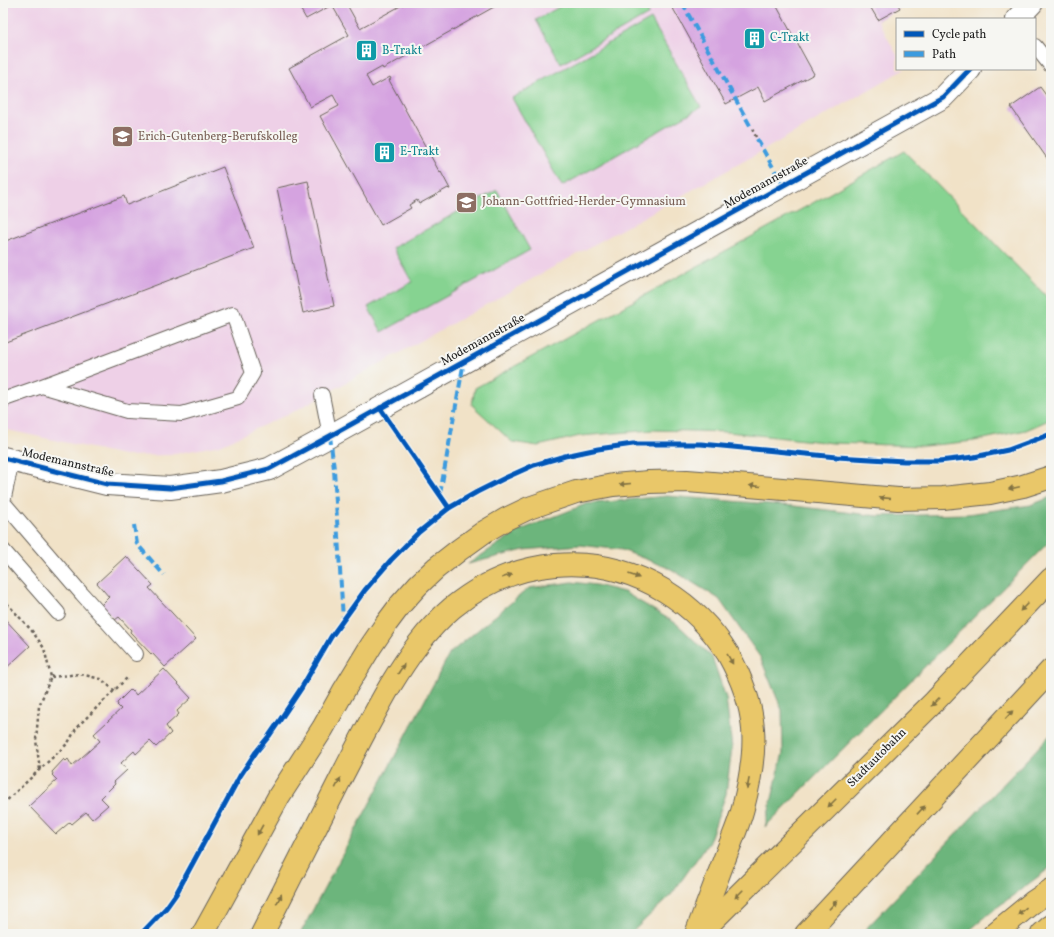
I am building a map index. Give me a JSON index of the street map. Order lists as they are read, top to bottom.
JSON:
{
  "streets": {
    "highway": ["Stadtautobahn"],
    "street": ["Modemannstraße"]
  },
  "places": {
    "building": ["C-Trakt", "B-Trakt", "E-Trakt"],
    "school or university": ["Erich-Gutenberg-Berufskolleg", "Johann-Gottfried-Herder-Gymnasium"]
  },
  "legend": ["Cycle path", "Path"]
}
